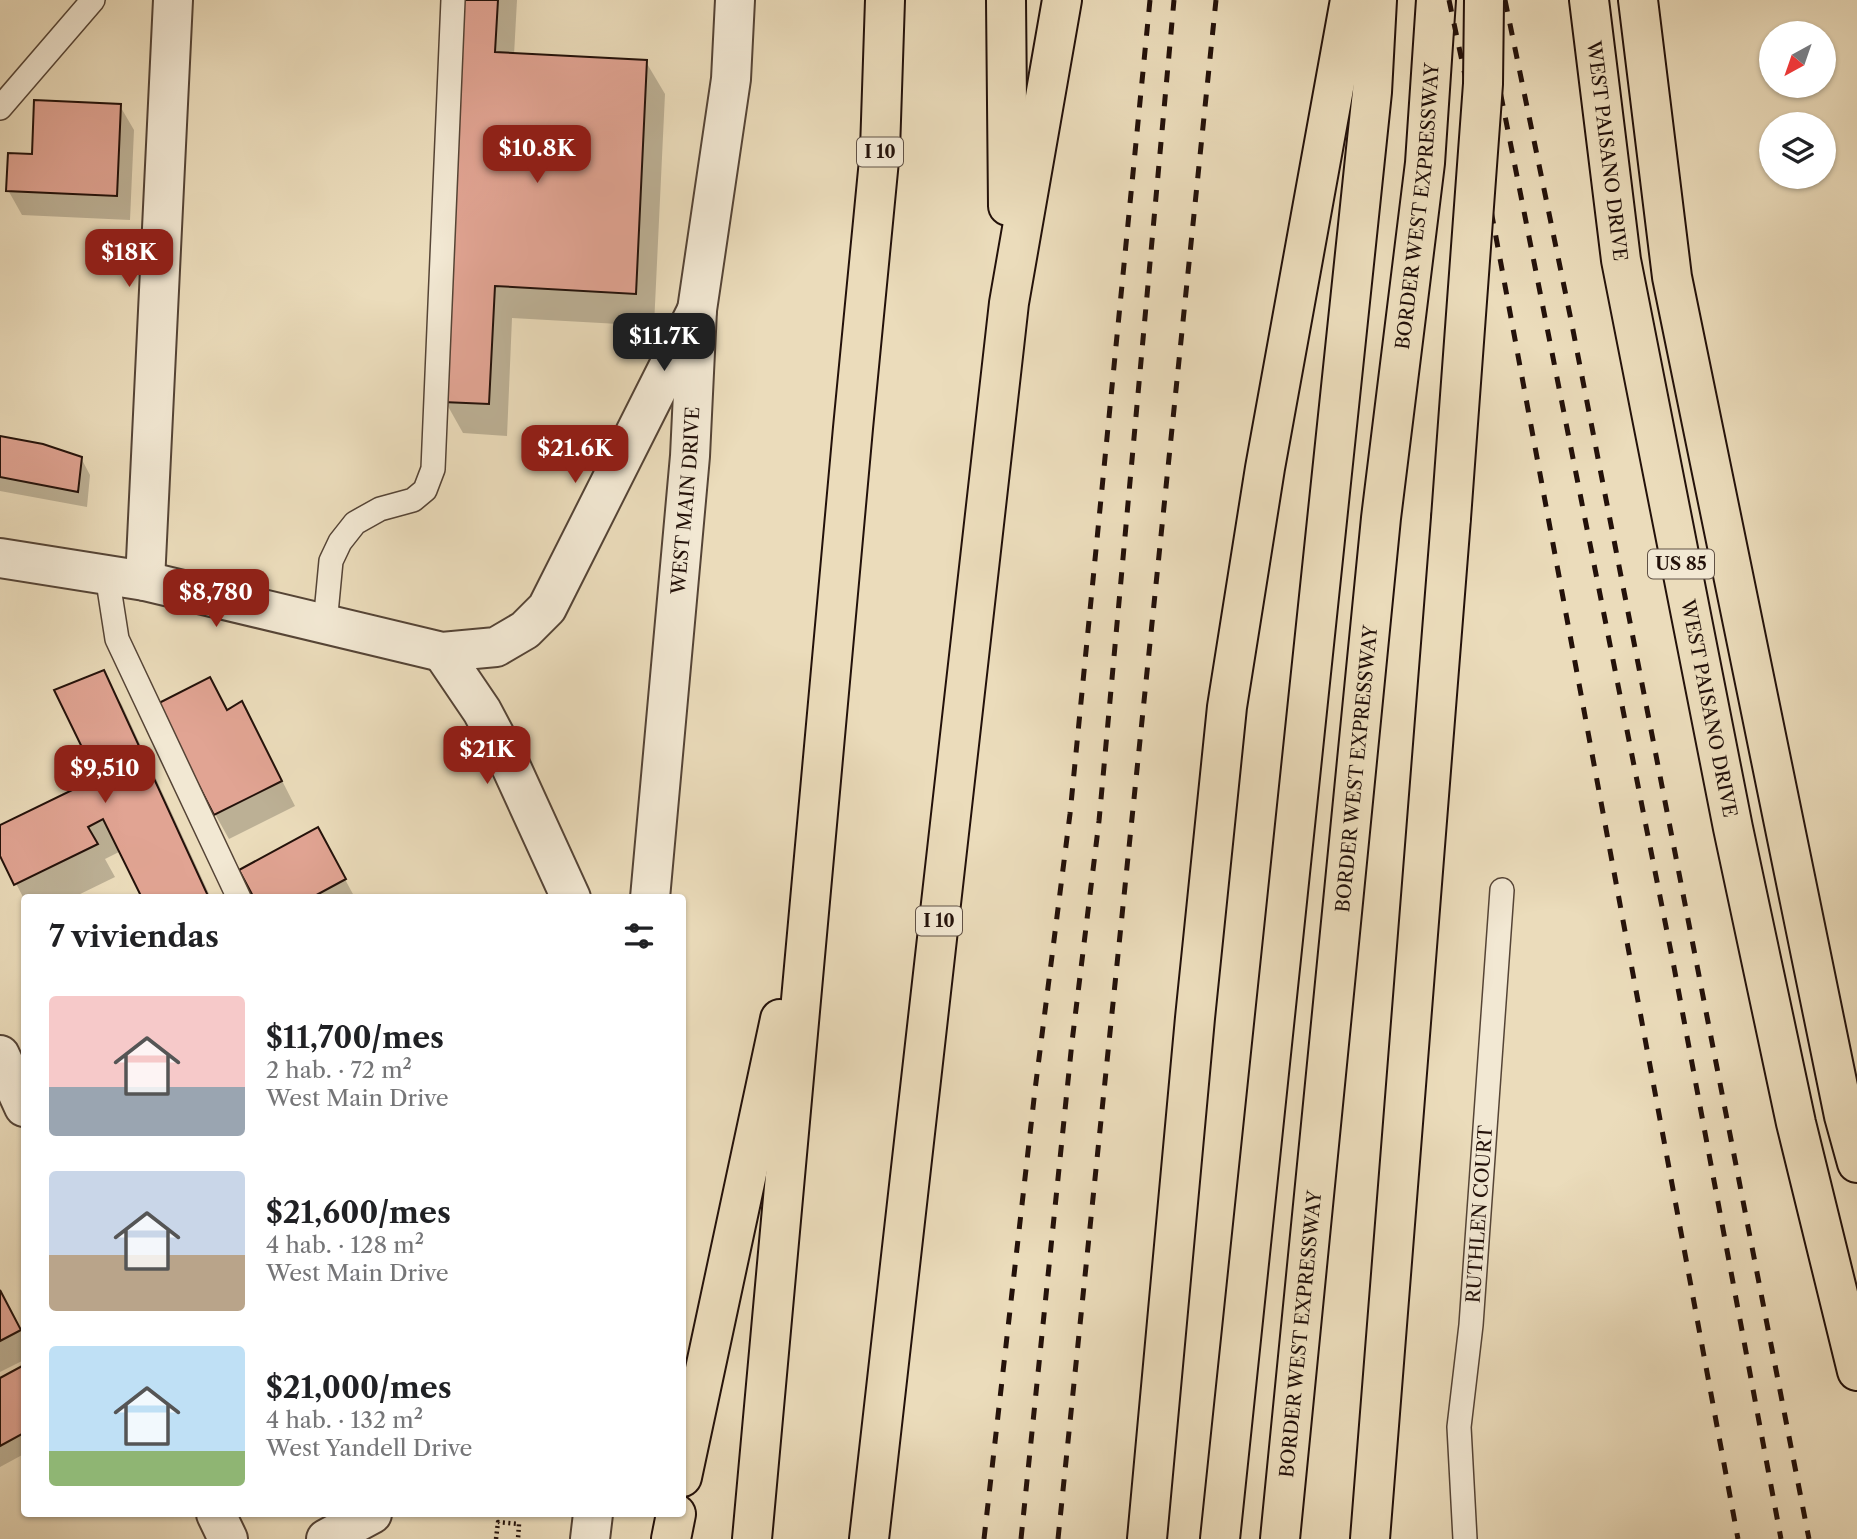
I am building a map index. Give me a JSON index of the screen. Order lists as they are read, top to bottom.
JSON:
{
  "streets": {
    "main road": [
      "I 10",
      "WEST PAISANO DRIVE",
      "BORDER WEST EXPRESSWAY",
      "US 85"
    ],
    "street": ["WEST MAIN DRIVE"],
    "lane": ["RUTHLEN COURT"]
  },
  "north": "bottom left",
  "page": {
    "price": [
      "$10.8K",
      "$18K",
      "$11.7K",
      "$21.6K",
      "$8,780",
      "$21K",
      "$9,510"
    ],
    "heading": "7 viviendas",
    "list": [
      {
        "name": "$11,700/mes",
        "note": "2 hab. · 72 m² · West Main Drive"
      },
      {
        "name": "$21,600/mes",
        "note": "4 hab. · 128 m² · West Main Drive"
      },
      {
        "name": "$21,000/mes",
        "note": "4 hab. · 132 m² · West Yandell Drive"
      }
    ]
  }
}
